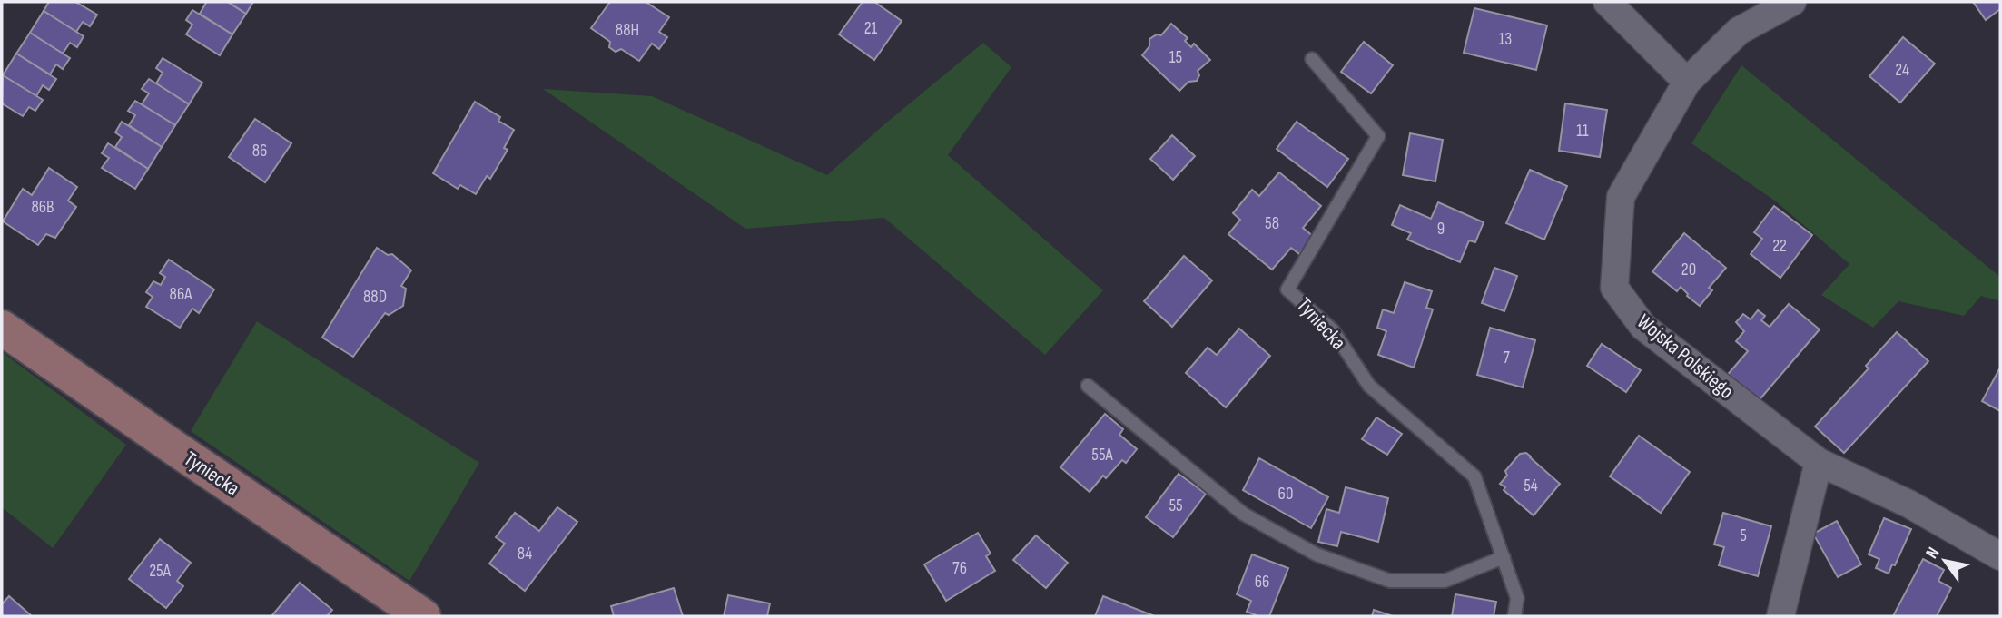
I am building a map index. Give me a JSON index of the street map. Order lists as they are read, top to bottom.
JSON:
{
  "streets": {
    "street": ["Tyniecka", "Wojska Polskiego"]
  },
  "house_numbers": [
    "21",
    "88H",
    "13",
    "15",
    "24",
    "11",
    "86",
    "86B",
    "58",
    "9",
    "22",
    "20",
    "86A",
    "88D",
    "7",
    "55A",
    "54",
    "60",
    "55",
    "5",
    "84",
    "76",
    "25A",
    "66"
  ],
  "north": "top left"
}
